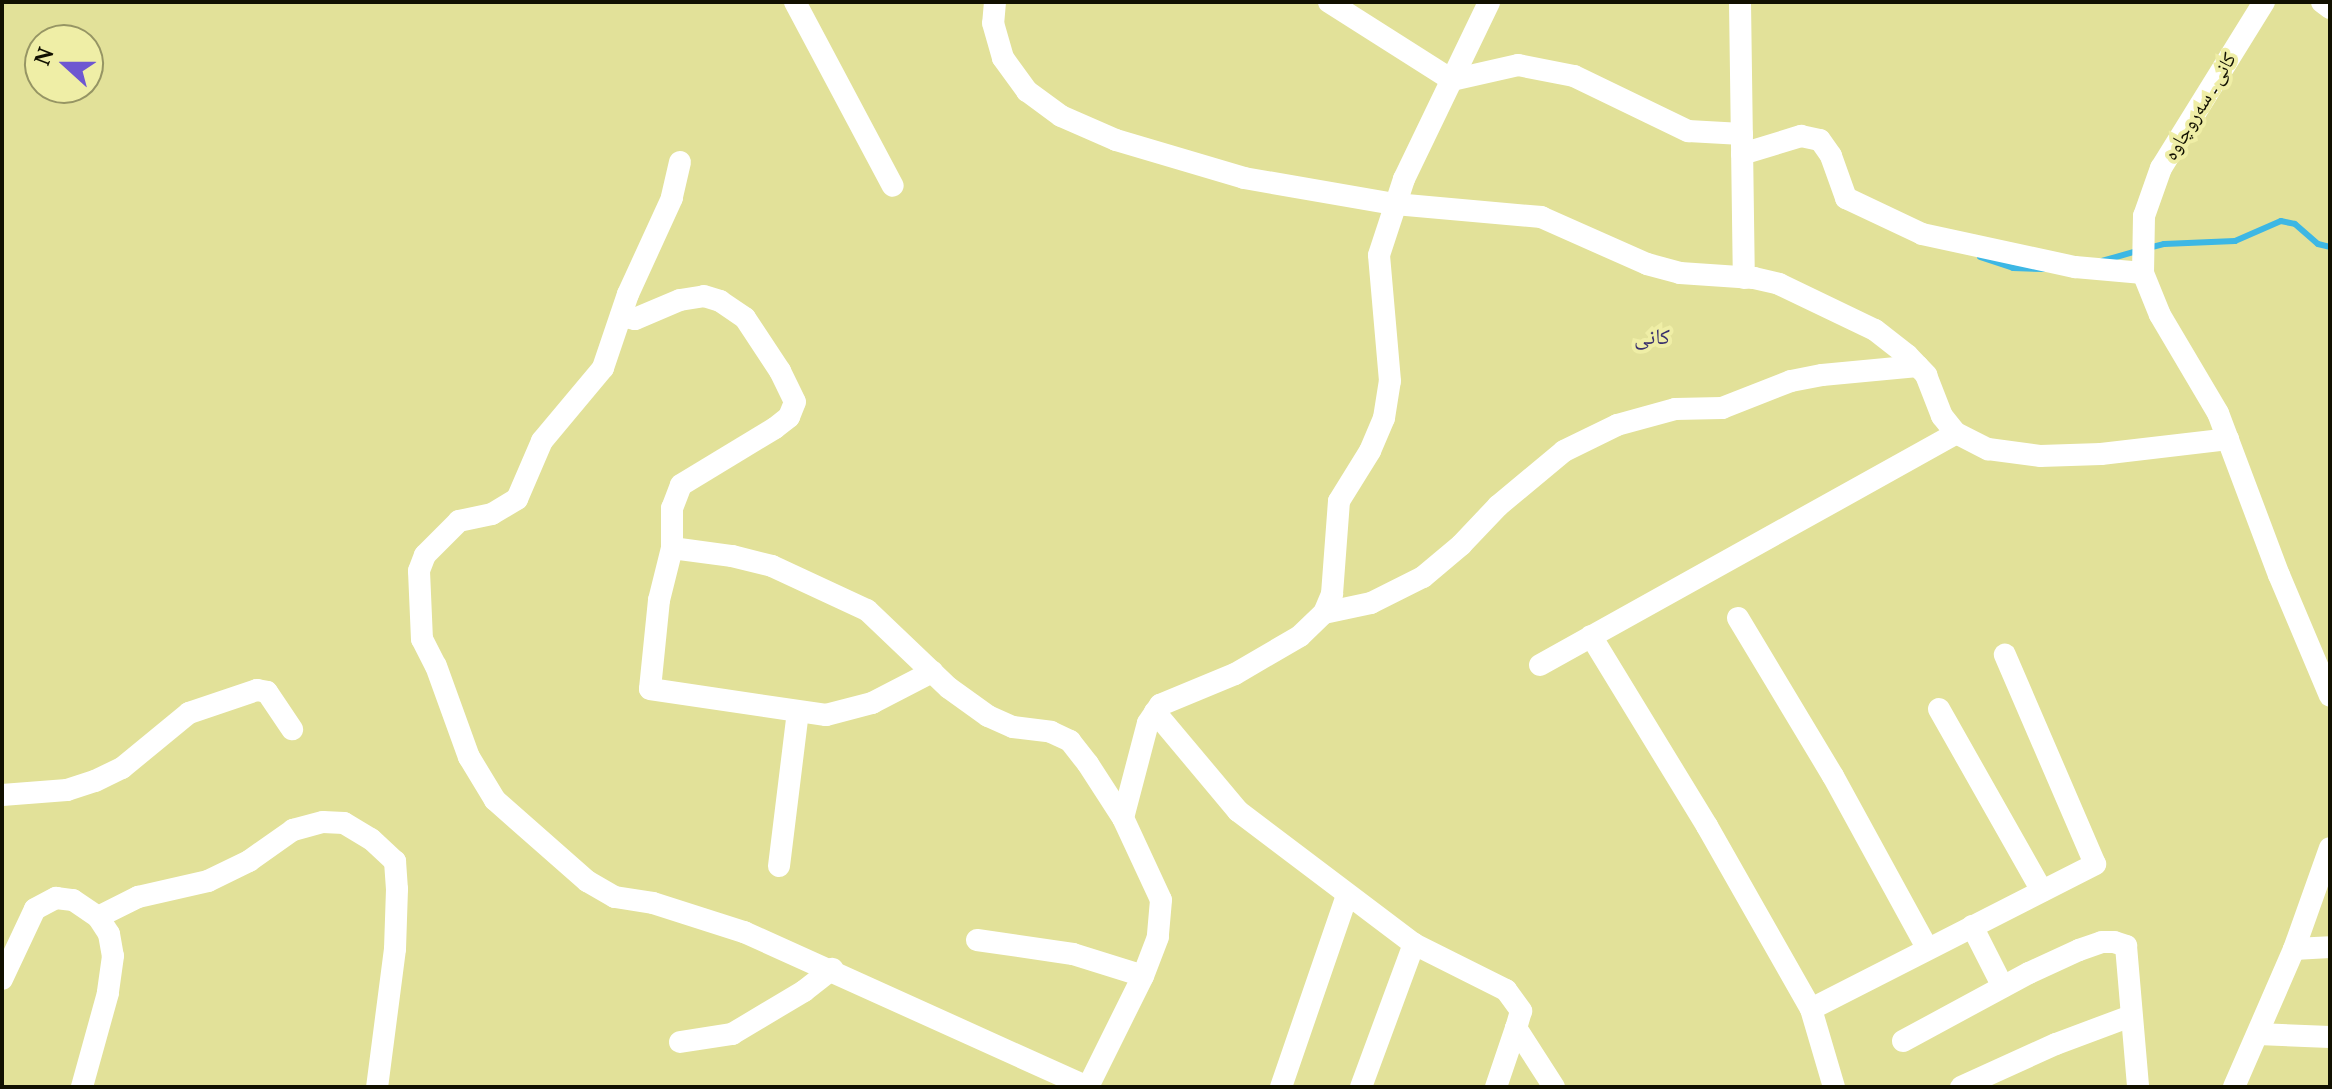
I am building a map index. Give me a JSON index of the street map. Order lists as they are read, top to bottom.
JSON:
{
  "streets": {
    "street": ["کانی ـ سەروچاوە"]
  },
  "districts": ["کانی"],
  "north": "left"
}
